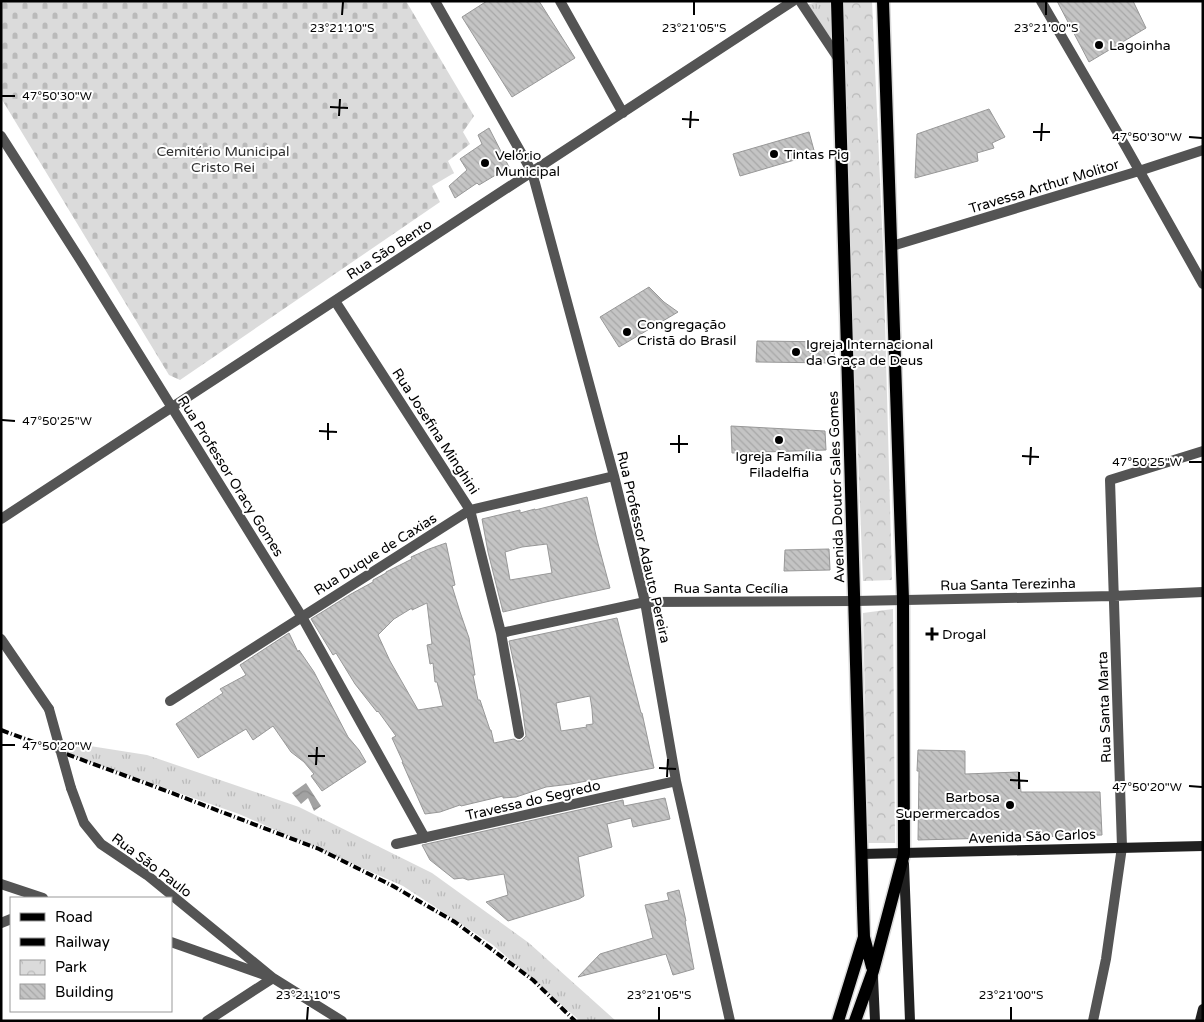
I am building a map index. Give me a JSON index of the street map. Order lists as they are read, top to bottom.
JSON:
{
  "streets": {
    "main road": ["Avenida Doutor Sales Gomes", "Avenida São Carlos"],
    "street": [
      "Travessa Arthur Molitor",
      "Rua São Bento",
      "Rua Josefina Minghini",
      "Rua Professor Oracy Gomes",
      "Rua Professor Adauto Pereira",
      "Rua Duque de Caxias",
      "Rua Santa Terezinha",
      "Rua Santa Cecília",
      "Rua Santa Marta",
      "Travessa do Segredo",
      "Rua São Paulo"
    ]
  },
  "crossings": [
    ["Travessa Arthur Molitor", "Avenida Doutor Sales Gomes"],
    ["Rua São Bento", "Rua Josefina Minghini"],
    ["Rua São Bento", "Rua Professor Oracy Gomes"],
    ["Rua São Bento", "Rua Professor Adauto Pereira"],
    ["Rua Josefina Minghini", "Rua Duque de Caxias"],
    ["Rua Josefina Minghini", "Rua Santa Cecília"],
    ["Rua Professor Oracy Gomes", "Rua Duque de Caxias"],
    ["Rua Professor Oracy Gomes", "Travessa do Segredo"],
    ["Avenida Doutor Sales Gomes", "Rua Santa Terezinha"],
    ["Avenida Doutor Sales Gomes", "Rua Santa Cecília"],
    ["Avenida Doutor Sales Gomes", "Avenida São Carlos"],
    ["Rua Professor Adauto Pereira", "Rua Duque de Caxias"],
    ["Rua Professor Adauto Pereira", "Rua Santa Cecília"],
    ["Rua Professor Adauto Pereira", "Travessa do Segredo"],
    ["Rua Santa Terezinha", "Rua Santa Cecília"],
    ["Rua Santa Terezinha", "Rua Santa Marta"],
    ["Rua Santa Marta", "Avenida São Carlos"]
  ],
  "parks": ["Cemitério Municipal Cristo Rei"],
  "places": {
    "other": [
      "Lagoinha",
      "Tintas Pig",
      "Velório Municipal",
      "Congregação Cristã do Brasil",
      "Igreja Internacional da Graça de Deus",
      "Igreja Família Filadelfia",
      "Barbosa Supermercados"
    ],
    "health": ["Drogal"]
  },
  "legend": [
    "Road",
    "Railway",
    "Park",
    "Building"
  ],
  "coordinates": [
    "23°21'10\"S",
    "23°21'05\"S",
    "23°21'00\"S",
    "47°50'30\"W",
    "47°50'25\"W",
    "47°50'20\"W"
  ]
}
